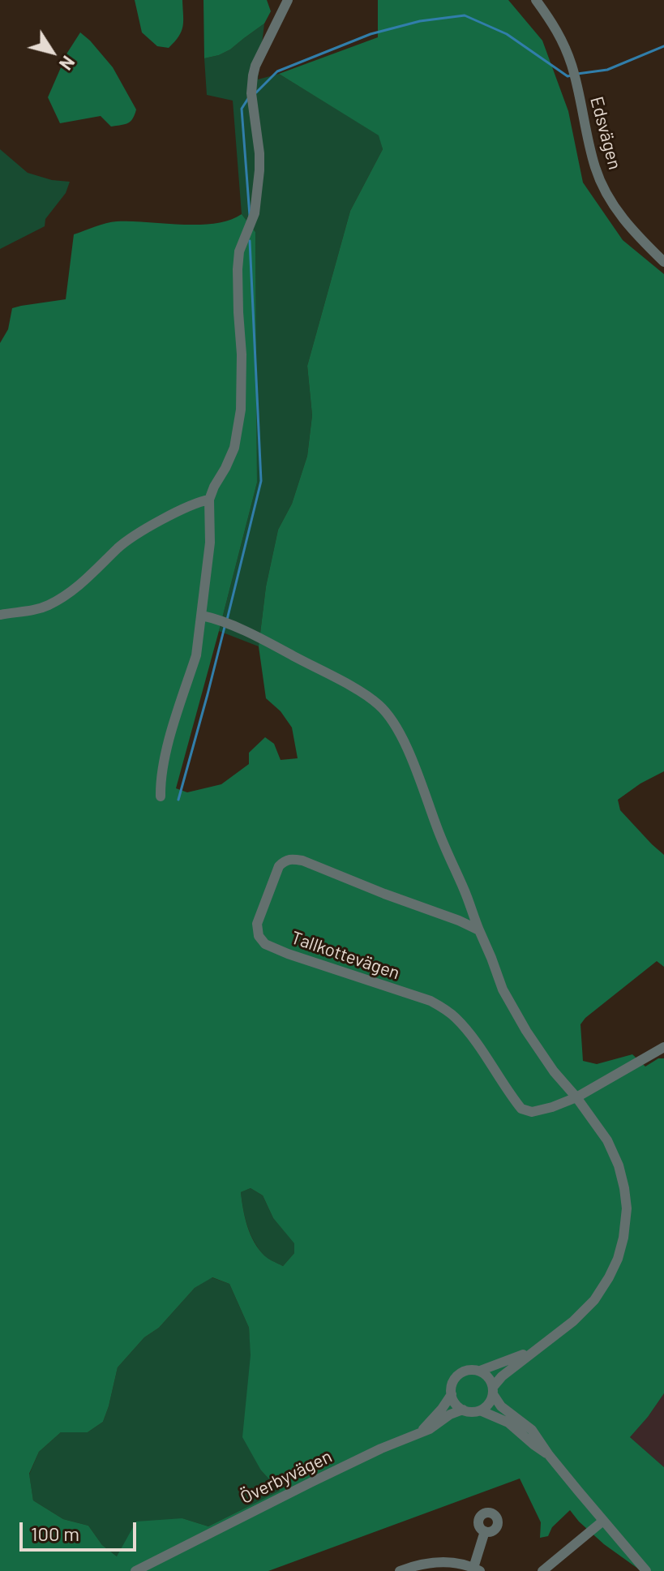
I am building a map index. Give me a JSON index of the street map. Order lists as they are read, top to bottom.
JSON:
{
  "streets": {
    "street": ["Edsvägen", "Tallkottevägen", "Överbyvägen"]
  },
  "scale_bar": "100 m",
  "north": "bottom right"
}
